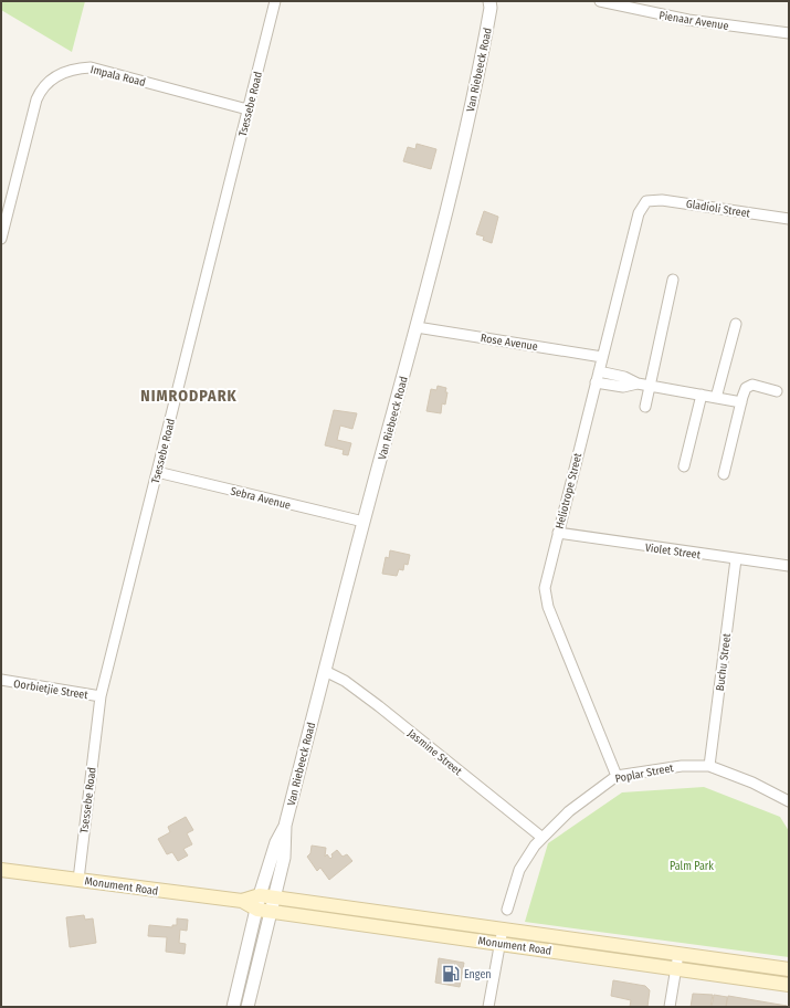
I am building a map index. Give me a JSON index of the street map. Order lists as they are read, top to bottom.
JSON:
{
  "streets": {
    "main road": ["Monument Road"],
    "street": [
      "Pienaar Avenue",
      "Van Riebeeck Road",
      "Impala Road",
      "Tsessebe Road",
      "Gladioli Street",
      "Rose Avenue",
      "Heliotrope Street",
      "Sebra Avenue",
      "Violet Street",
      "Buchu Street",
      "Oorbietjie Street",
      "Jasmine Street",
      "Poplar Street"
    ]
  },
  "crossings": [
    ["Van Riebeeck Road", "Rose Avenue"],
    ["Van Riebeeck Road", "Sebra Avenue"],
    ["Van Riebeeck Road", "Jasmine Street"],
    ["Van Riebeeck Road", "Monument Road"],
    ["Impala Road", "Tsessebe Road"],
    ["Tsessebe Road", "Sebra Avenue"],
    ["Tsessebe Road", "Oorbietjie Street"],
    ["Tsessebe Road", "Monument Road"],
    ["Gladioli Street", "Heliotrope Street"],
    ["Rose Avenue", "Heliotrope Street"],
    ["Heliotrope Street", "Violet Street"],
    ["Heliotrope Street", "Poplar Street"],
    ["Violet Street", "Buchu Street"],
    ["Buchu Street", "Poplar Street"],
    ["Jasmine Street", "Poplar Street"]
  ],
  "districts": ["NIMRODPARK"],
  "parks": ["Palm Park"],
  "places": {
    "fuel station": ["Engen"]
  }
}
